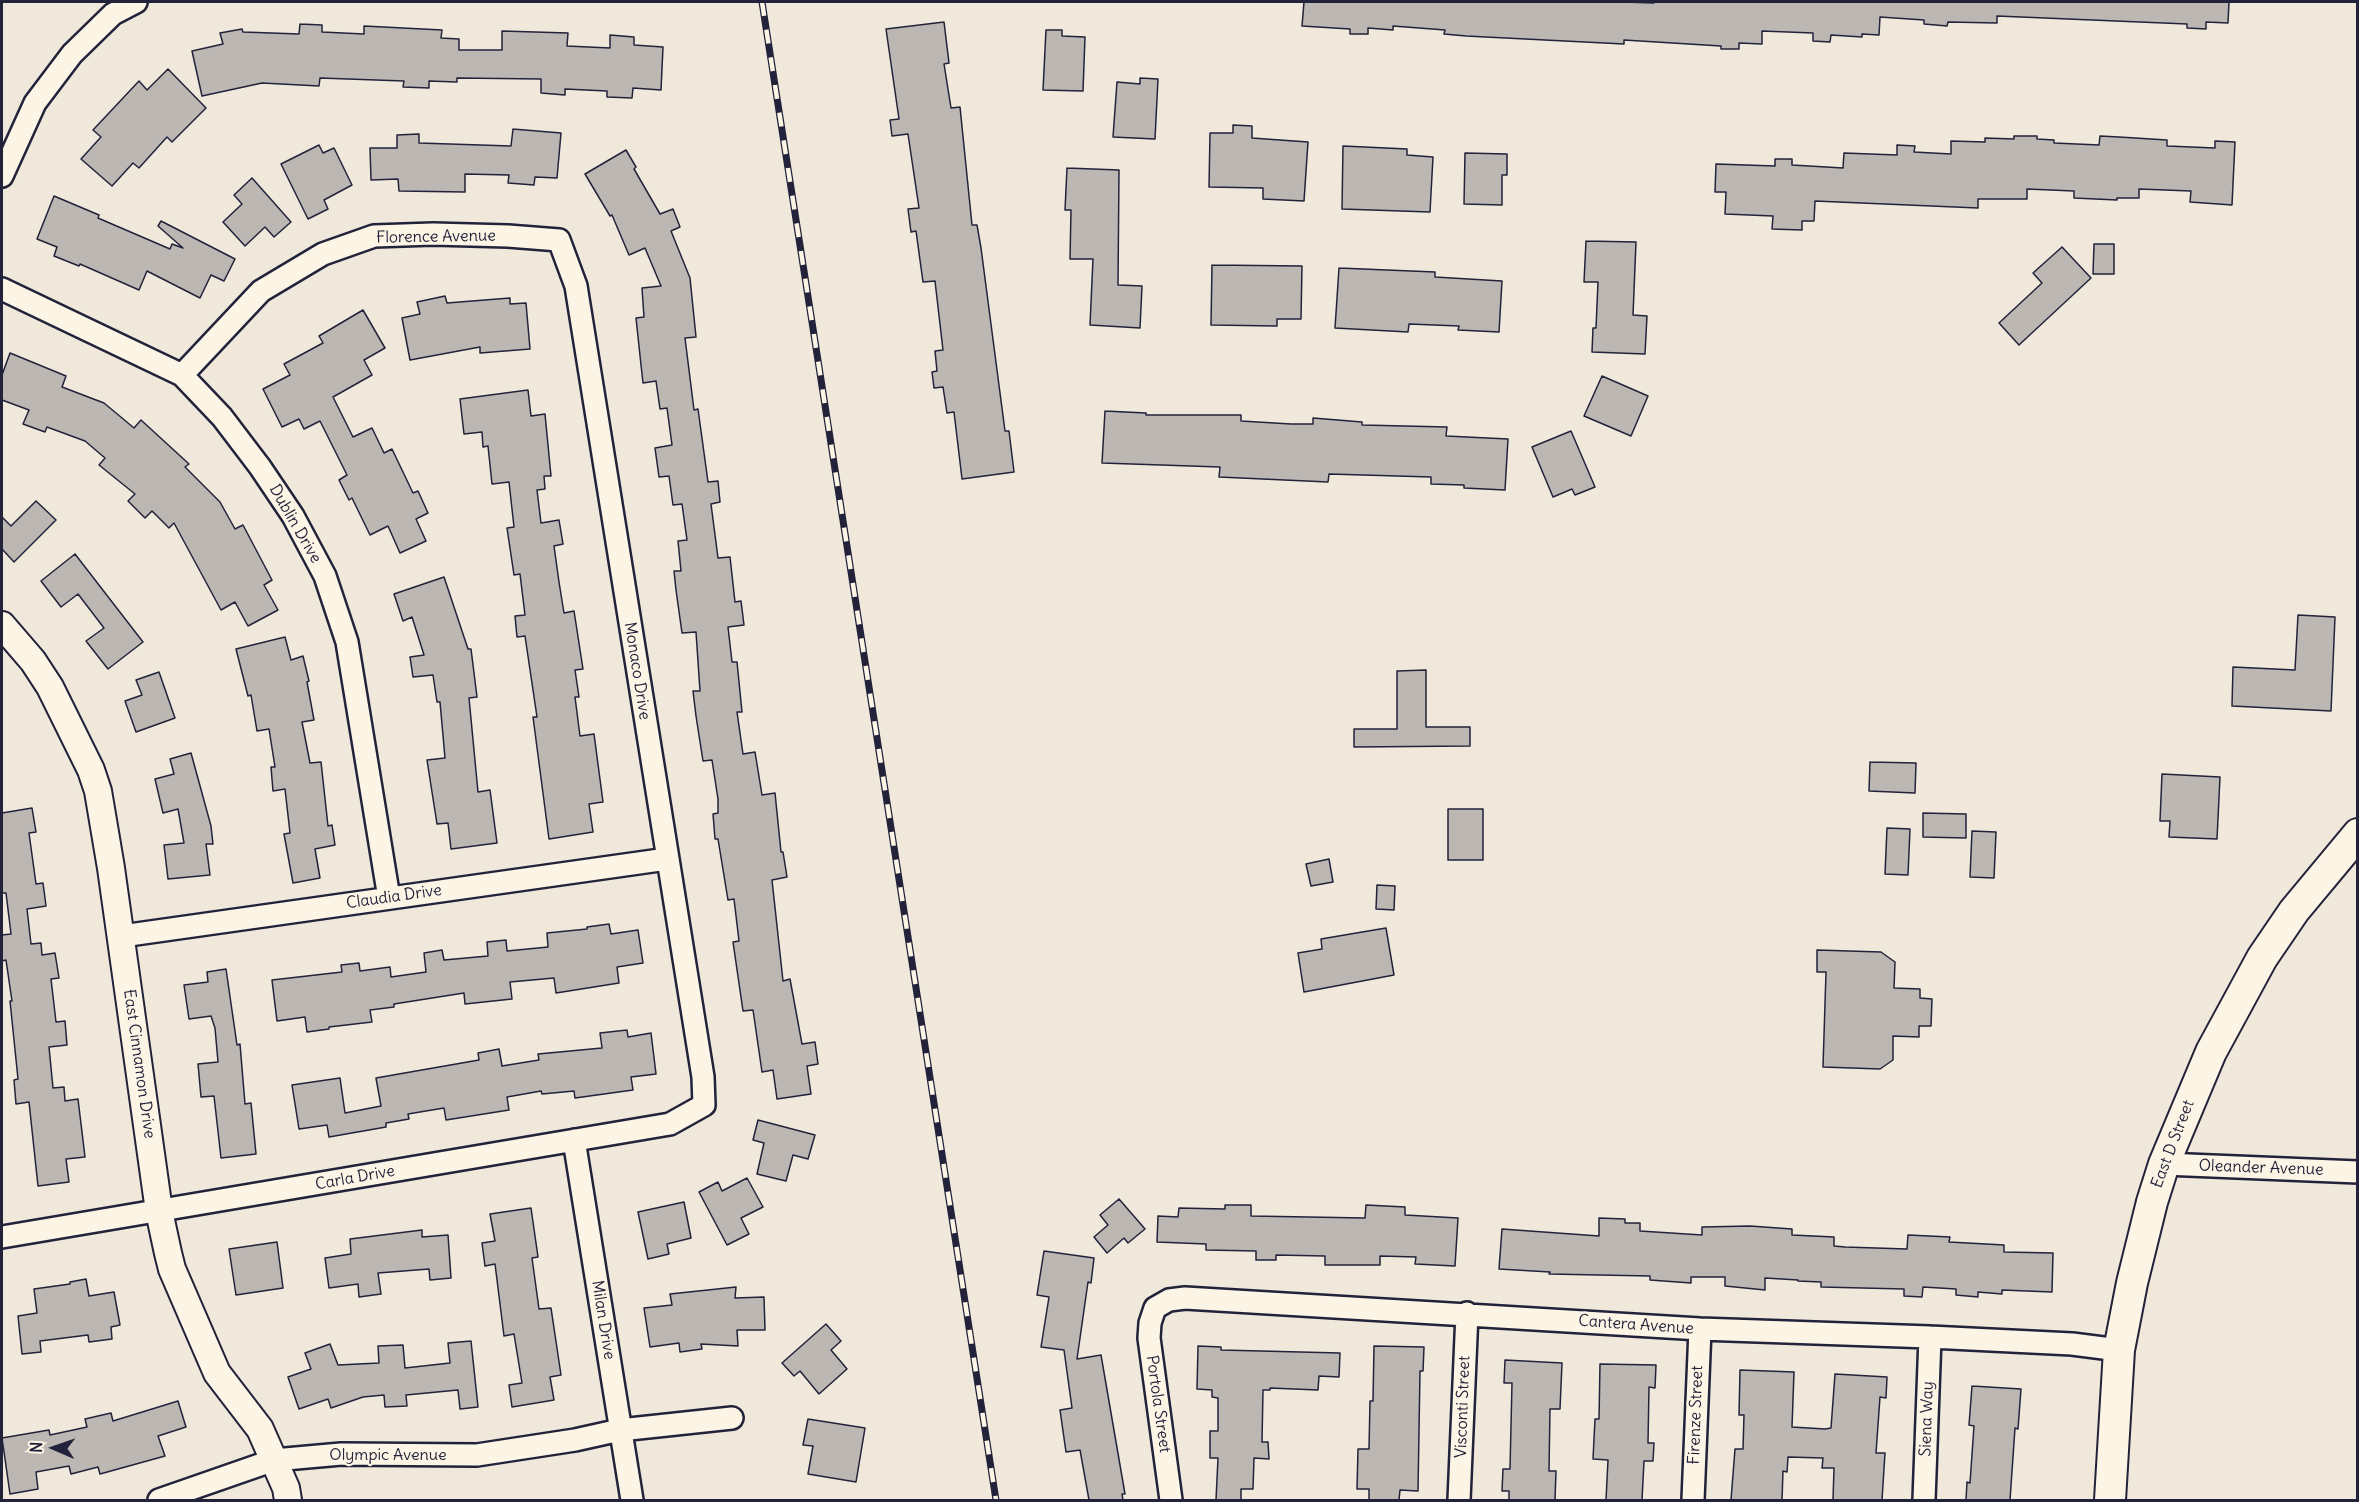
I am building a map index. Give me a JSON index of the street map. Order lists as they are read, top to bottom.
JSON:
{
  "streets": {
    "main road": ["East D Street"],
    "street": [
      "Florence Avenue",
      "Dublin Drive",
      "Monaco Drive",
      "Claudia Drive",
      "East Cinnamon Drive",
      "Oleander Avenue",
      "Carla Drive",
      "Milan Drive",
      "Cantera Avenue",
      "Portola Street",
      "Visconti Street",
      "Firenze Street",
      "Siena Way",
      "Olympic Avenue"
    ]
  },
  "crossings": [
    ["Florence Avenue", "Dublin Drive"],
    ["Florence Avenue", "Monaco Drive"],
    ["Dublin Drive", "Claudia Drive"],
    ["Monaco Drive", "Claudia Drive"],
    ["Monaco Drive", "Carla Drive"],
    ["Claudia Drive", "East Cinnamon Drive"],
    ["East Cinnamon Drive", "Carla Drive"],
    ["East Cinnamon Drive", "Olympic Avenue"],
    ["East D Street", "Oleander Avenue"],
    ["East D Street", "Cantera Avenue"],
    ["Carla Drive", "Milan Drive"],
    ["Milan Drive", "Olympic Avenue"],
    ["Cantera Avenue", "Portola Street"],
    ["Cantera Avenue", "Visconti Street"],
    ["Cantera Avenue", "Firenze Street"],
    ["Cantera Avenue", "Siena Way"]
  ],
  "north": "left"
}
